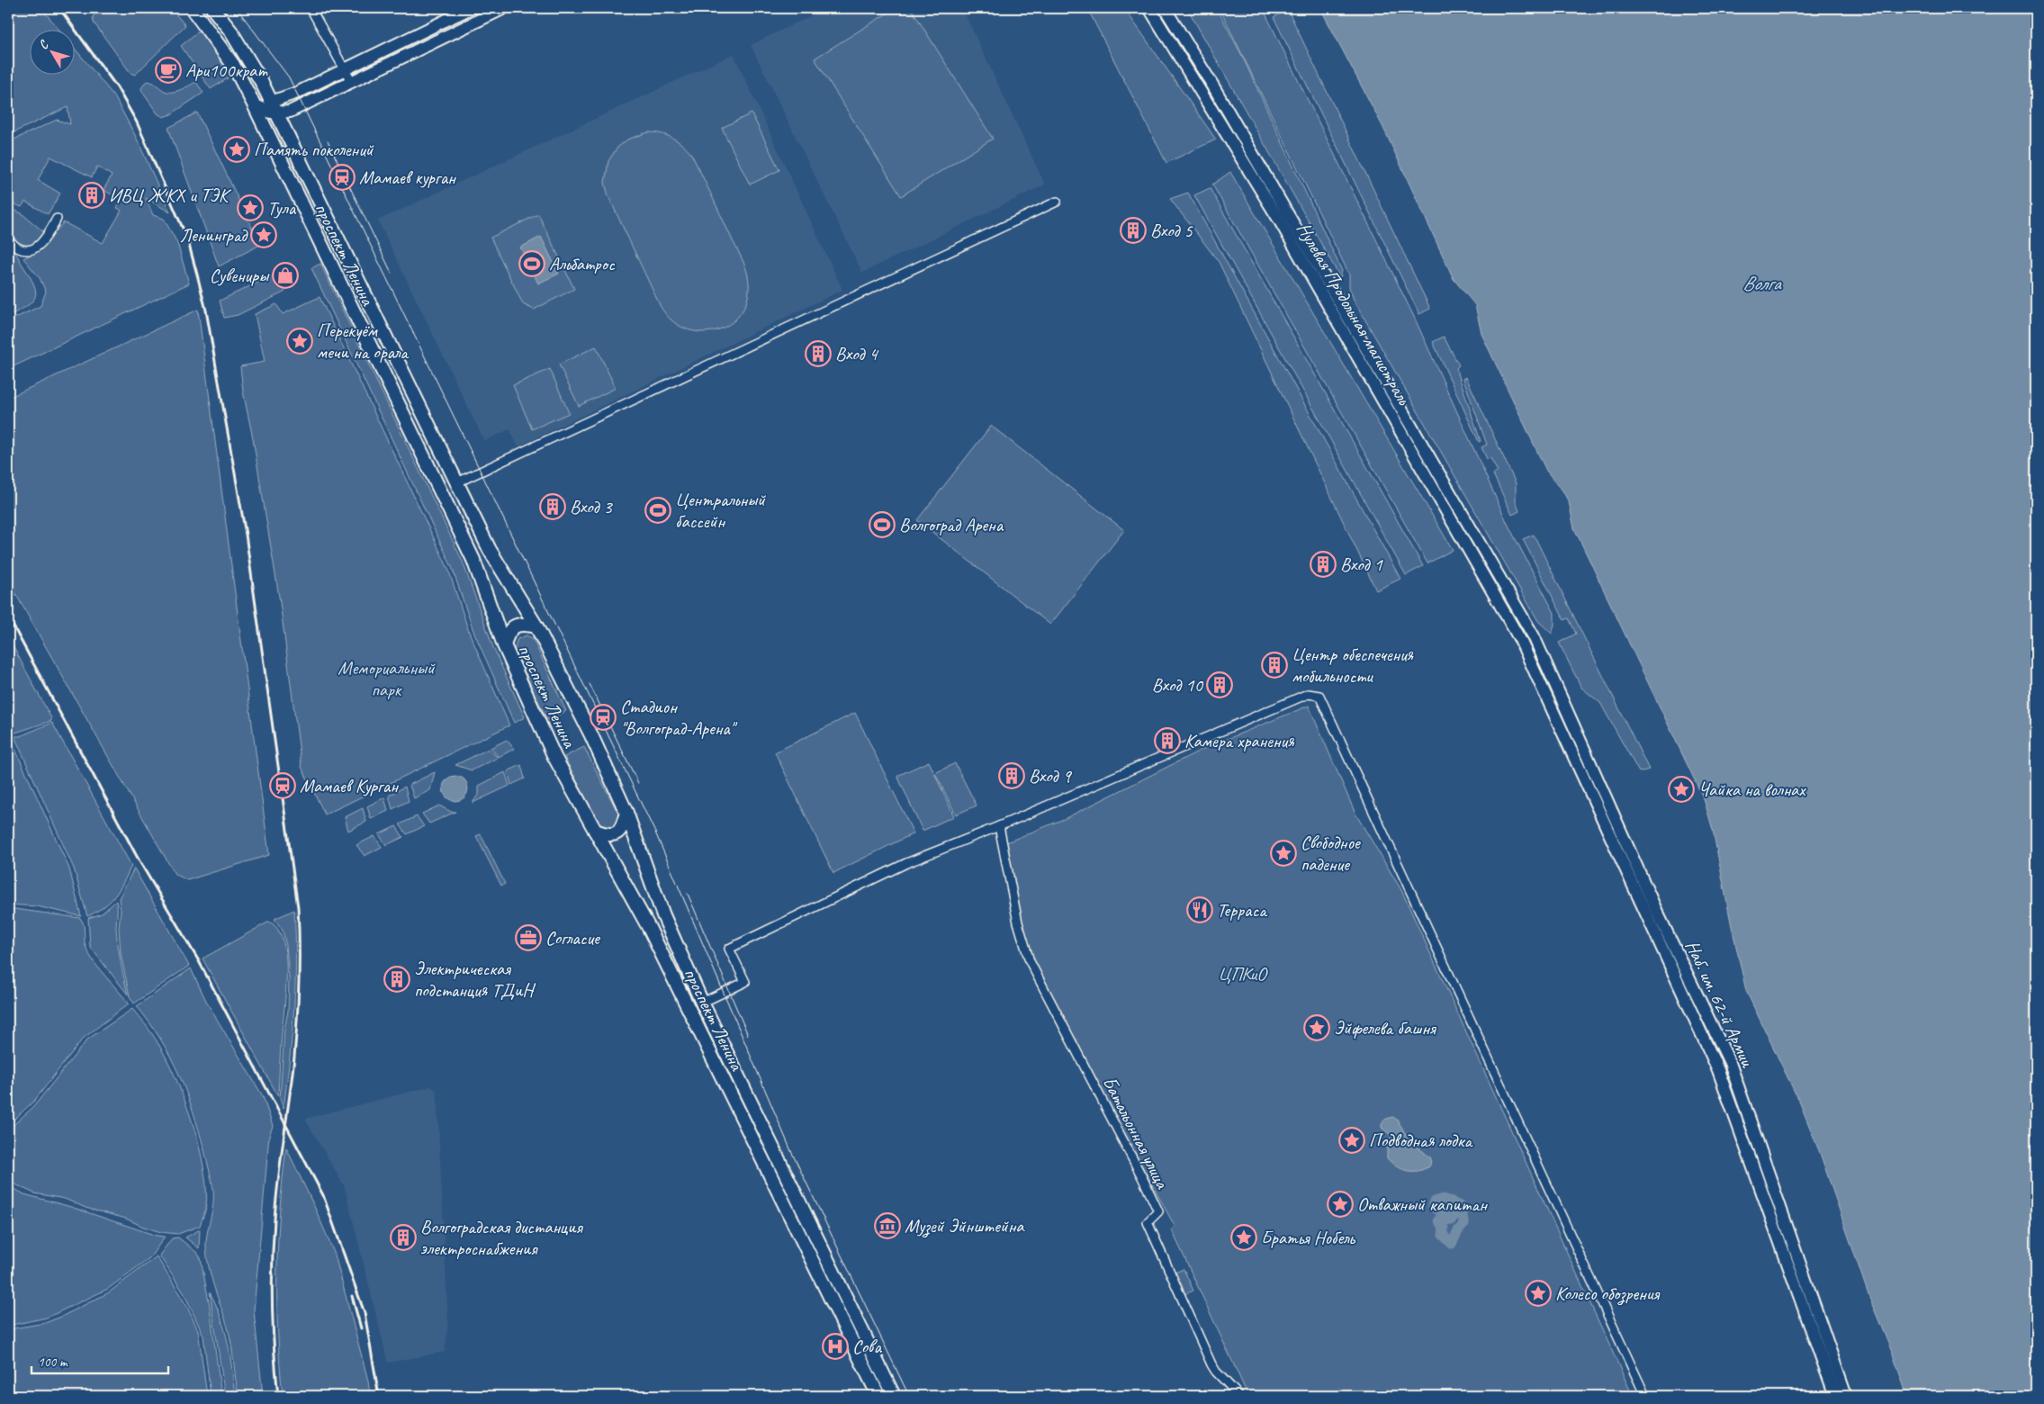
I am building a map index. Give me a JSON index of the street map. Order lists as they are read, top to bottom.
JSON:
{
  "streets": {
    "main road": ["проспект Ленина", "Нулевая Продольная магистраль", "Наб. им. 62-й Армии"],
    "street": ["Батальонная улица"]
  },
  "crossings": [
    ["Нулевая Продольная магистраль", "Наб. им. 62-й Армии"]
  ],
  "water": ["Волга"],
  "parks": ["Мемориальный парк", "ЦПКиО"],
  "places": {
    "cafe": ["Ари100крат"],
    "place": [
      "Память поколений",
      "Тула",
      "Ленинград",
      "Перекуём мечи на орала",
      "Чайка на волнах",
      "Свободное падение",
      "Эйфелева башня",
      "Подводная лодка",
      "Отважный капитан",
      "Братья Нобель",
      "Колесо обозрения"
    ],
    "station": ["Мамаев курган", "Стадион \"Волгоград-Арена\"", "Мамаев Курган"],
    "building": [
      "ИВЦ ЖКХ и ТЭК",
      "Вход 5",
      "Вход 4",
      "Вход 3",
      "Вход 1",
      "Центр обеспечения мобильности",
      "Вход 10",
      "Камера хранения",
      "Вход 9",
      "Электрическая подстанция ТДиН",
      "Волгоградская дистанция электроснабжения"
    ],
    "sports": ["Альбатрос", "Центральный бассейн", "Волгоград Арена"],
    "shop": ["Сувениры"],
    "restaurant": ["Терраса"],
    "office": ["Согласие"],
    "museum": ["Музей Эйнштейна"],
    "hospital": ["Сова"]
  },
  "scale_bar": "100 m",
  "north": "top left"
}
